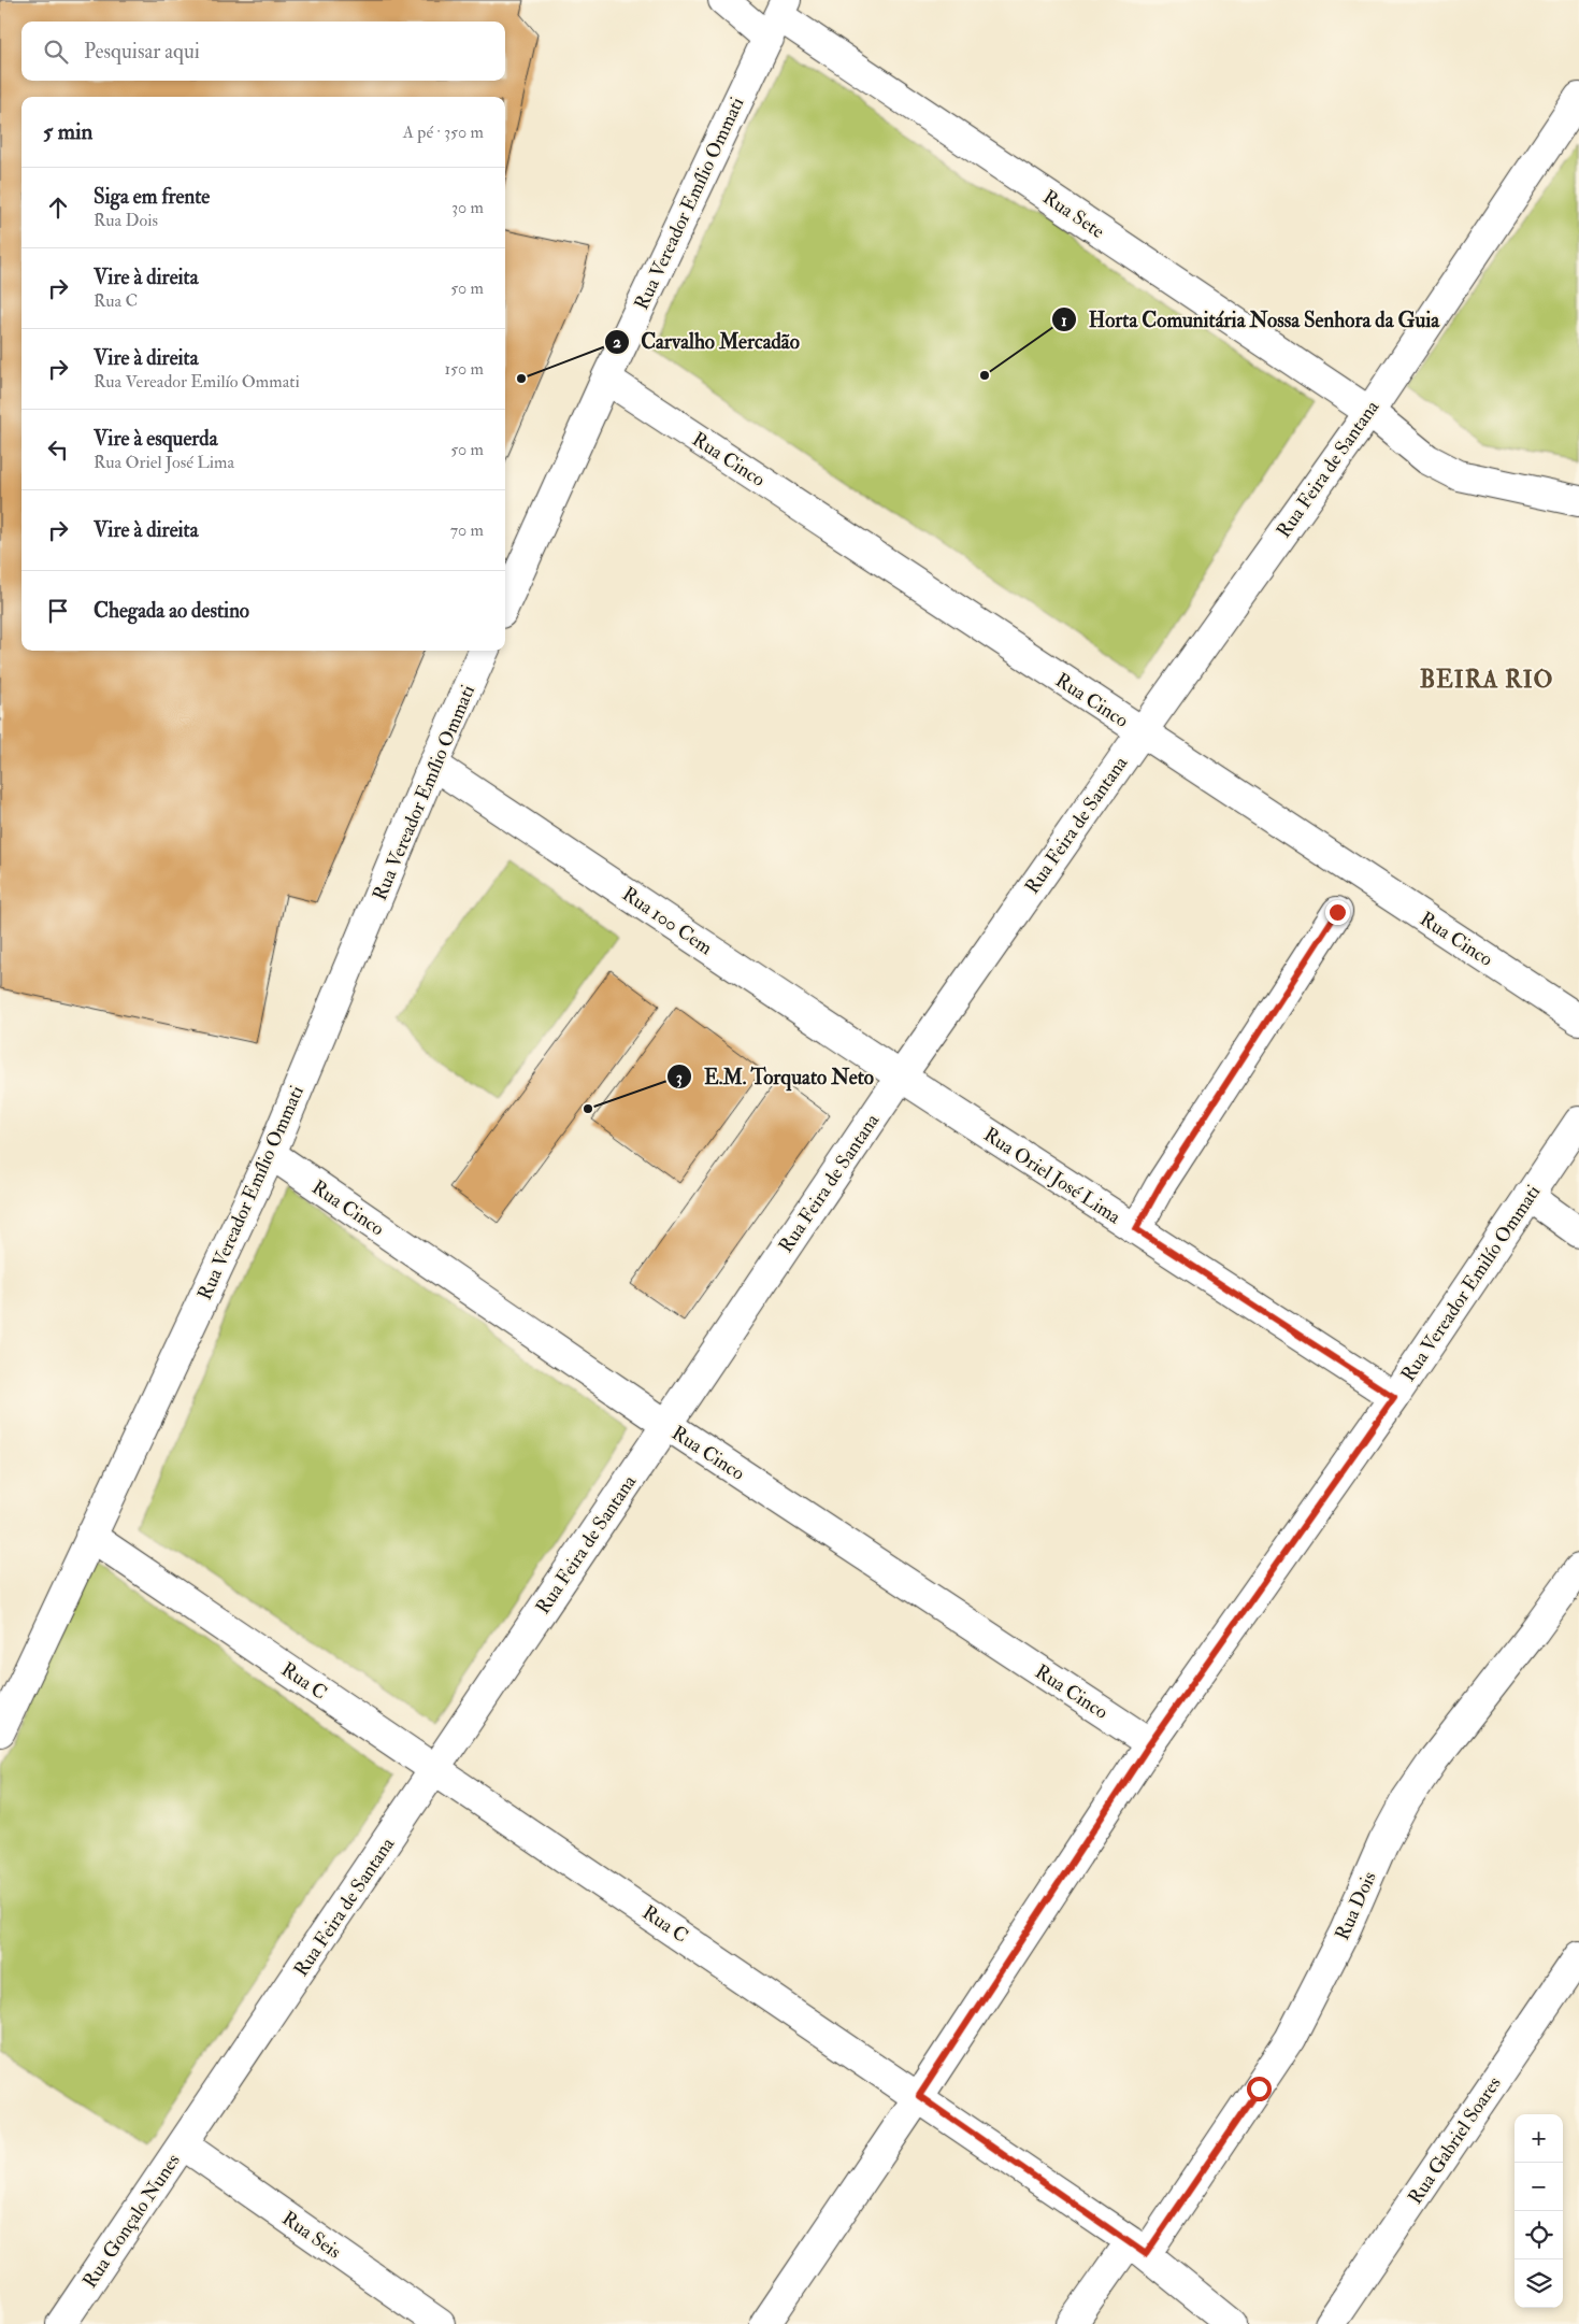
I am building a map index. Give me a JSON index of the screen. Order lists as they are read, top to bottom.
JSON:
{
  "streets": {
    "street": [
      "Rua Vereador Emílio Ommati",
      "Rua Sete",
      "Rua Cinco",
      "Rua Feira de Santana",
      "Rua 100 Cem",
      "Rua Oriel José Lima",
      "Rua Vereador Emilío Ommati",
      "Rua C",
      "Rua Dois",
      "Rua Gabriel Soares",
      "Rua Gonçalo Nunes",
      "Rua Seis"
    ]
  },
  "crossings": [
    ["Rua Vereador Emílio Ommati", "Rua Sete"],
    ["Rua Vereador Emílio Ommati", "Rua Cinco"],
    ["Rua Vereador Emílio Ommati", "Rua 100 Cem"],
    ["Rua Vereador Emílio Ommati", "Rua C"],
    ["Rua Sete", "Rua Feira de Santana"],
    ["Rua Cinco", "Rua Feira de Santana"],
    ["Rua Cinco", "Rua Vereador Emilío Ommati"],
    ["Rua Feira de Santana", "Rua 100 Cem"],
    ["Rua Feira de Santana", "Rua Oriel José Lima"],
    ["Rua Feira de Santana", "Rua C"],
    ["Rua Feira de Santana", "Rua Gonçalo Nunes"],
    ["Rua Feira de Santana", "Rua Seis"],
    ["Rua 100 Cem", "Rua Oriel José Lima"],
    ["Rua Oriel José Lima", "Rua Vereador Emilío Ommati"],
    ["Rua Vereador Emilío Ommati", "Rua C"],
    ["Rua C", "Rua Dois"],
    ["Rua Gonçalo Nunes", "Rua Seis"]
  ],
  "districts": ["BEIRA RIO"],
  "places": ["Horta Comunitária Nossa Senhora da Guia", "Carvalho Mercadão", "E.M. Torquato Neto"],
  "page": {
    "search": "Pesquisar aqui",
    "heading": ["5 min", "A pé · 350 m"],
    "list": [
      ["Siga em frente", "Rua Dois", "30 m"],
      ["Vire à direita", "Rua C", "50 m"],
      ["Vire à direita", "Rua Vereador Emilío Ommati", "150 m"],
      ["Vire à esquerda", "Rua Oriel José Lima", "50 m"],
      ["Vire à direita", "70 m"],
      "Chegada ao destino"
    ],
    "map_buttons": ["+", "−"]
  }
}
